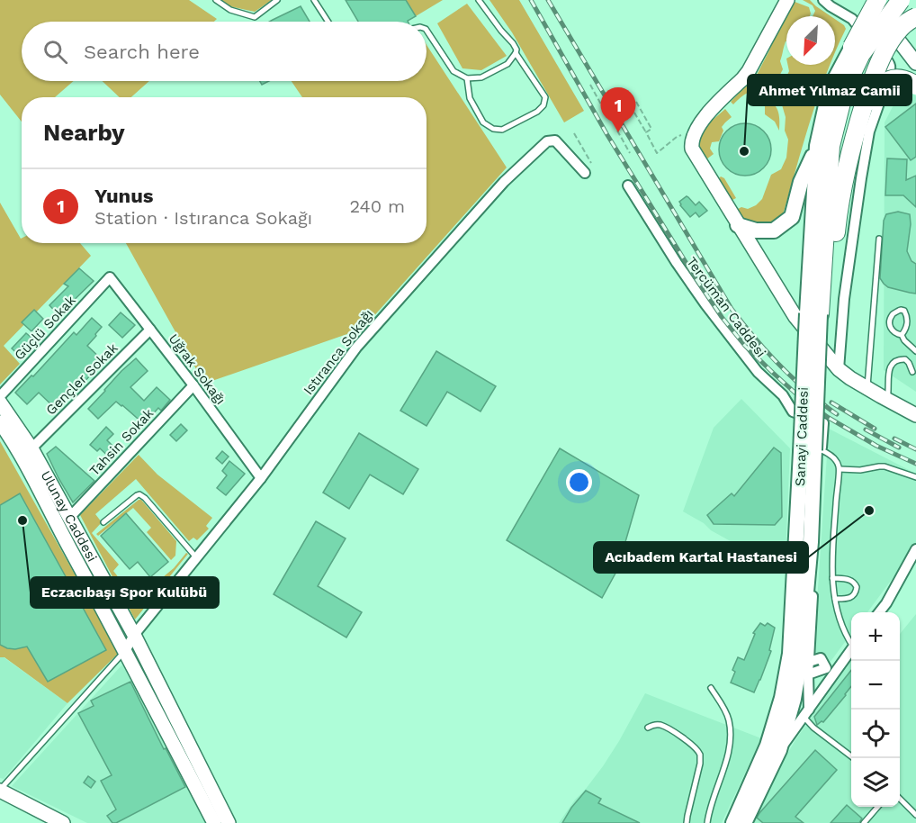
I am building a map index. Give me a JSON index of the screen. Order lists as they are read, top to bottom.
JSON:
{
  "streets": {
    "main road": ["Sanayi Caddesi"],
    "street": [
      "Tercüman Caddesi",
      "Güçlü Sokak",
      "Istıranca Sokağı",
      "Uğrak Sokağı",
      "Gençler Sokak",
      "Tahsin Sokak",
      "Ulunay Caddesi"
    ]
  },
  "crossings": [
    ["Tercüman Caddesi", "Sanayi Caddesi"],
    ["Güçlü Sokak", "Uğrak Sokağı"],
    ["Istıranca Sokağı", "Uğrak Sokağı"],
    ["Istıranca Sokağı", "Ulunay Caddesi"],
    ["Uğrak Sokağı", "Gençler Sokak"],
    ["Uğrak Sokağı", "Tahsin Sokak"],
    ["Gençler Sokak", "Ulunay Caddesi"],
    ["Tahsin Sokak", "Ulunay Caddesi"]
  ],
  "places": ["Ahmet Yılmaz Camii", "Acıbadem Kartal Hastanesi", "Eczacıbaşı Spor Kulübü"],
  "north": "bottom left",
  "page": {
    "search": "Search here",
    "pins": "1",
    "heading": "Nearby",
    "list": [
      {
        "mark": "1",
        "name": "Yunus",
        "note": "Station · Istıranca Sokağı",
        "value": "240 m"
      }
    ],
    "map_buttons": ["+", "−"]
  }
}
